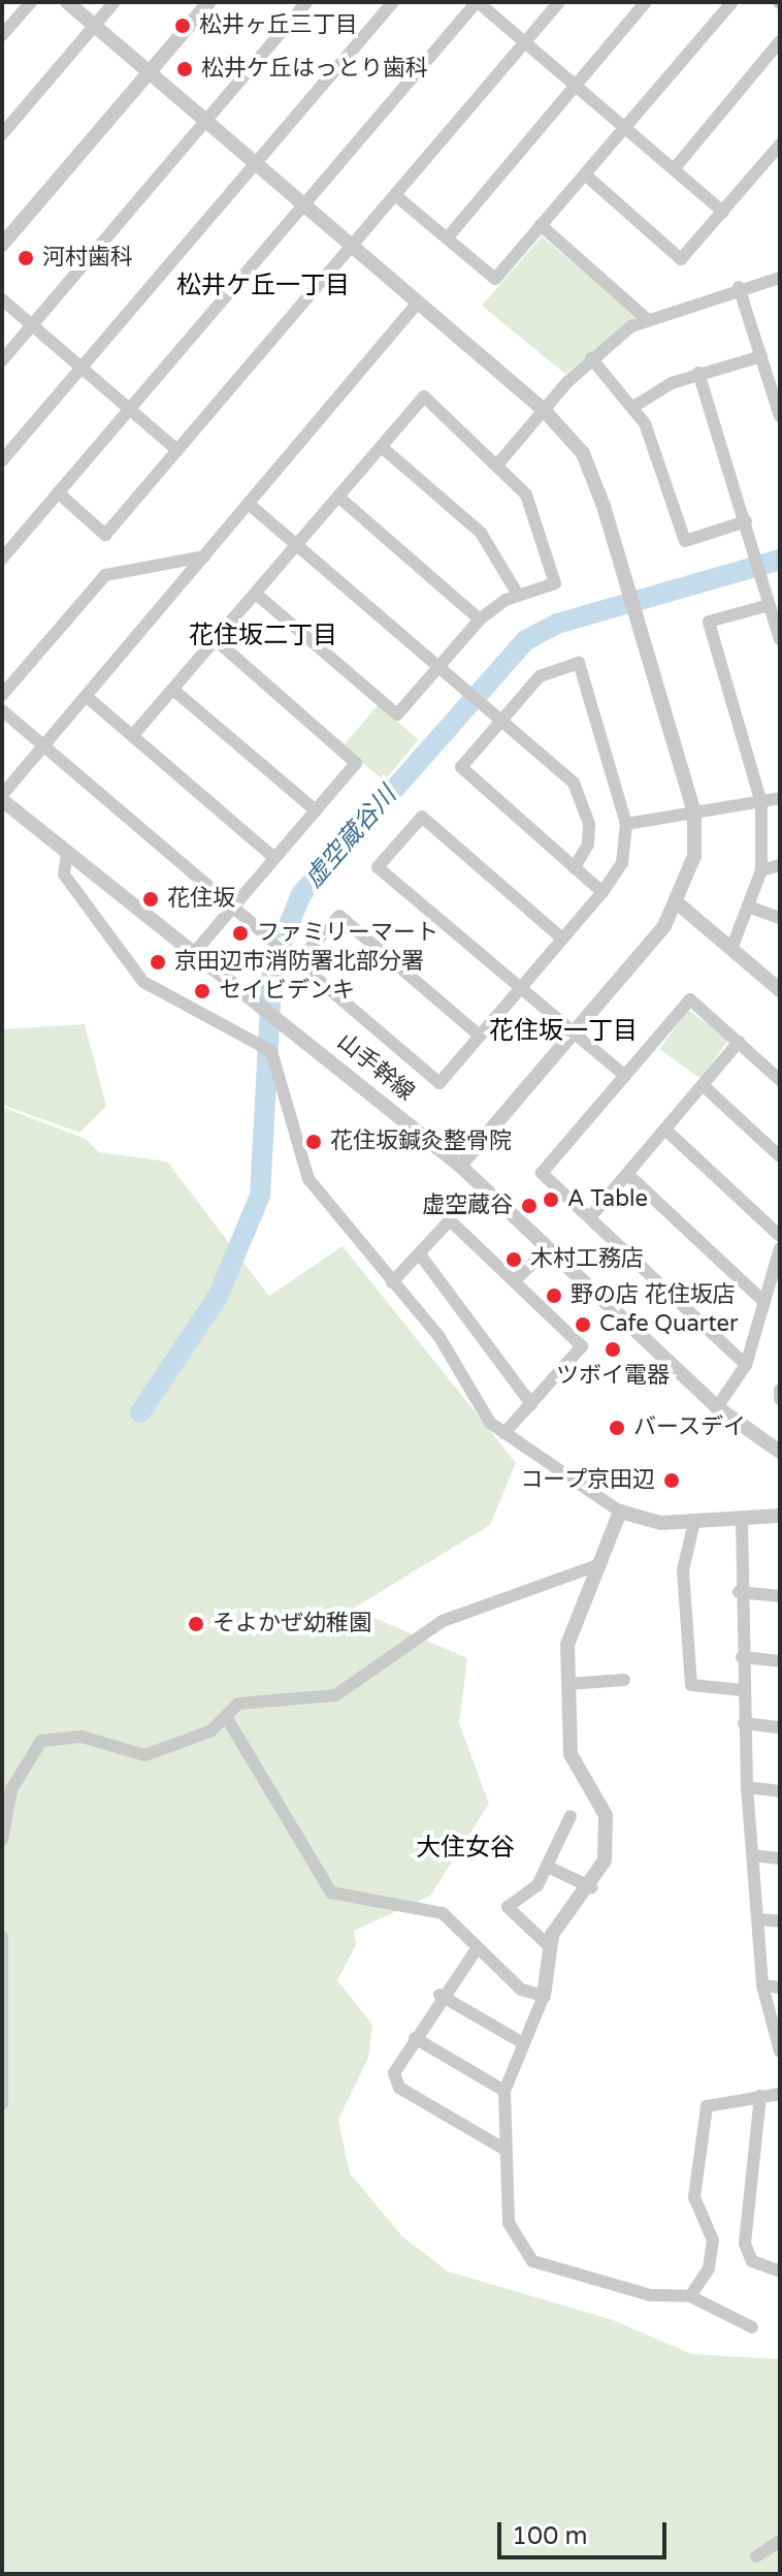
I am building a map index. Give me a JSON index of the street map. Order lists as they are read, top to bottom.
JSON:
{
  "streets": {
    "street": ["山手幹線"]
  },
  "districts": [
    "松井ケ丘一丁目",
    "花住坂二丁目",
    "花住坂一丁目",
    "大住女谷"
  ],
  "water": ["虚空蔵谷川"],
  "places": [
    "松井ヶ丘三丁目",
    "松井ケ丘はっとり歯科",
    "河村歯科",
    "花住坂",
    "ファミリーマート",
    "京田辺市消防署北部分署",
    "セイビデンキ",
    "花住坂鍼灸整骨院",
    "A Table",
    "虚空蔵谷",
    "木村工務店",
    "野の店 花住坂店",
    "Cafe Quarter",
    "ツボイ電器",
    "バースデイ",
    "コープ京田辺",
    "そよかぜ幼稚園"
  ],
  "scale_bar": "100 m"
}
